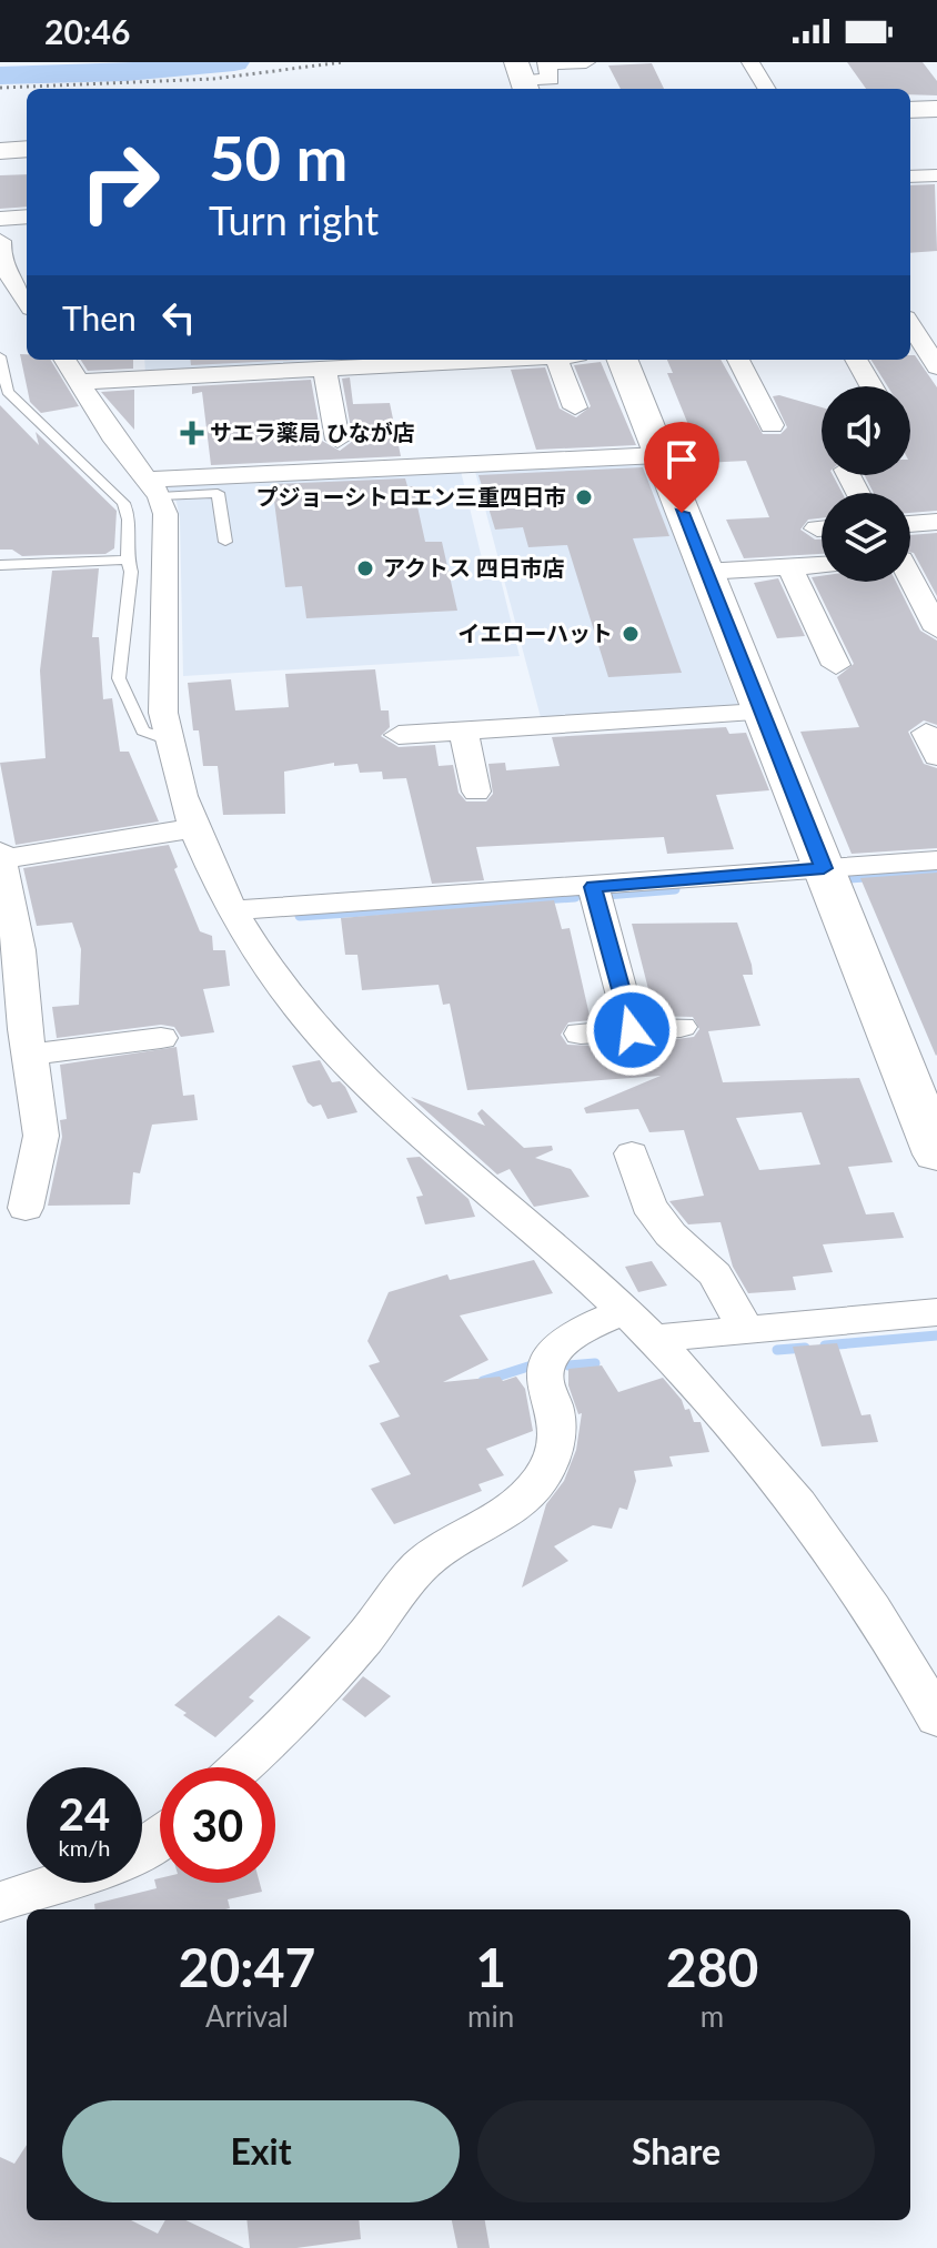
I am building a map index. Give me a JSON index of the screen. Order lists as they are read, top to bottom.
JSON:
{
  "places": {
    "health": ["サエラ薬局 ひなが店"],
    "other": ["プジョーシトロエン三重四日市", "アクトス 四日市店", "イエローハット"]
  },
  "page": {
    "status": "20:46",
    "turn": ["50 m", "Turn right"],
    "then": "Then",
    "speed": "24 km/h",
    "limit": "30",
    "eta": [
      "20:47",
      "Arrival",
      "1",
      "min",
      "280",
      "m"
    ],
    "buttons": ["Exit", "Share"]
  }
}
